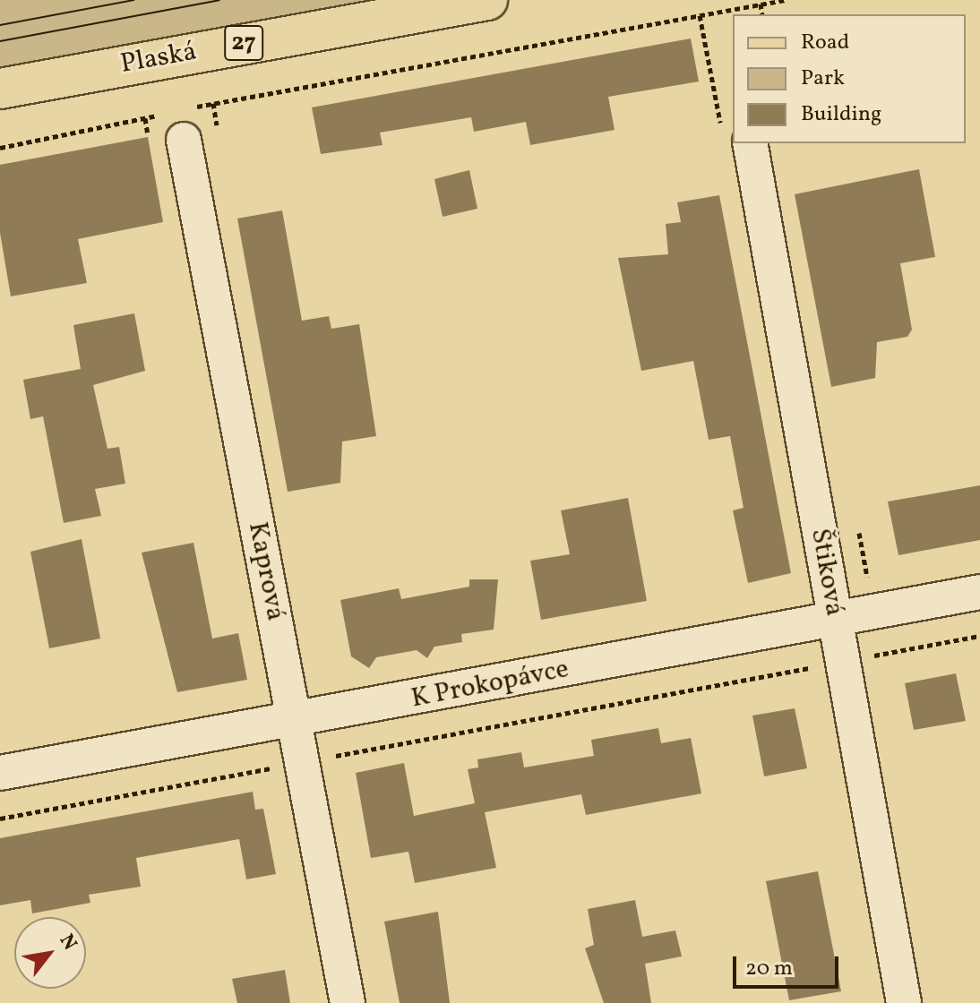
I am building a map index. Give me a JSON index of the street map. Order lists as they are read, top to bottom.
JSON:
{
  "streets": {
    "main road": ["27", "Plaská"],
    "street": ["Kaprová", "Štiková", "K Prokopávce"]
  },
  "crossings": [
    ["Kaprová", "K Prokopávce"],
    ["Štiková", "K Prokopávce"]
  ],
  "legend": ["Road", "Park", "Building"],
  "scale_bar": "20 m",
  "north": "top right"
}
